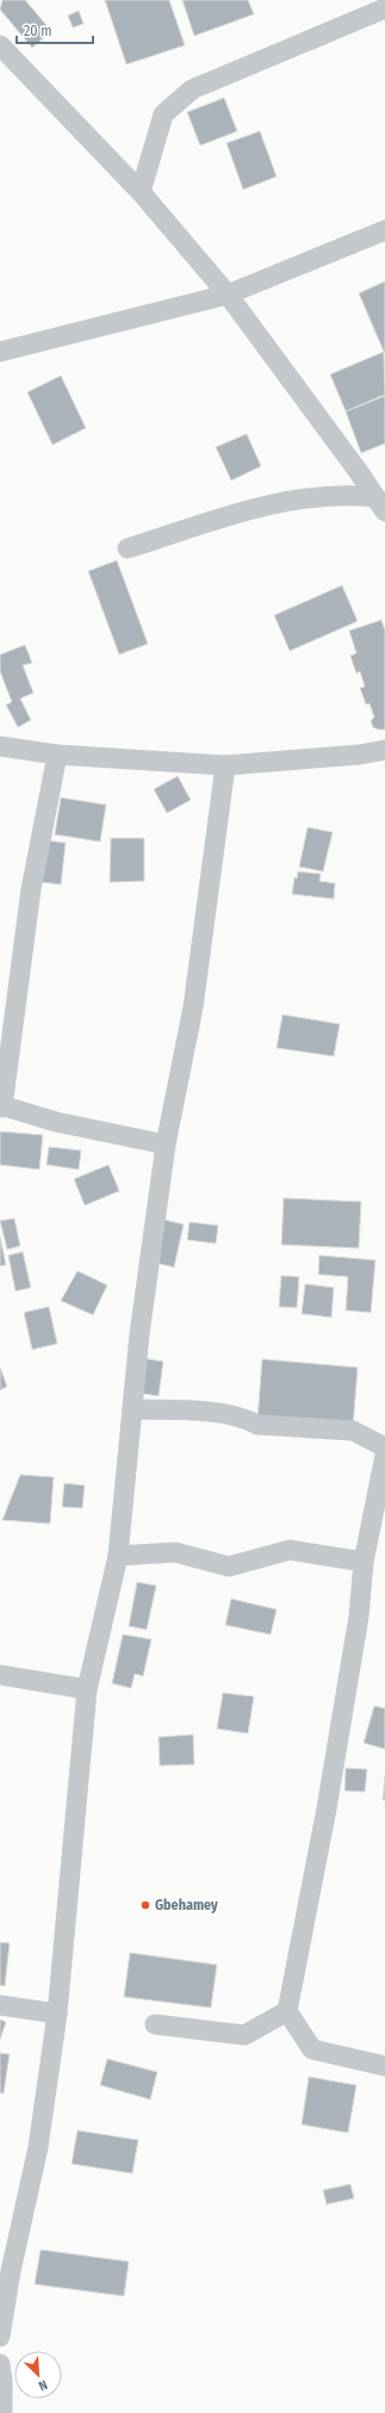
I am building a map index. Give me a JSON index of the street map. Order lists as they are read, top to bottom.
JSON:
{
  "places": ["Gbehamey"],
  "scale_bar": "20 m",
  "north": "bottom right"
}
